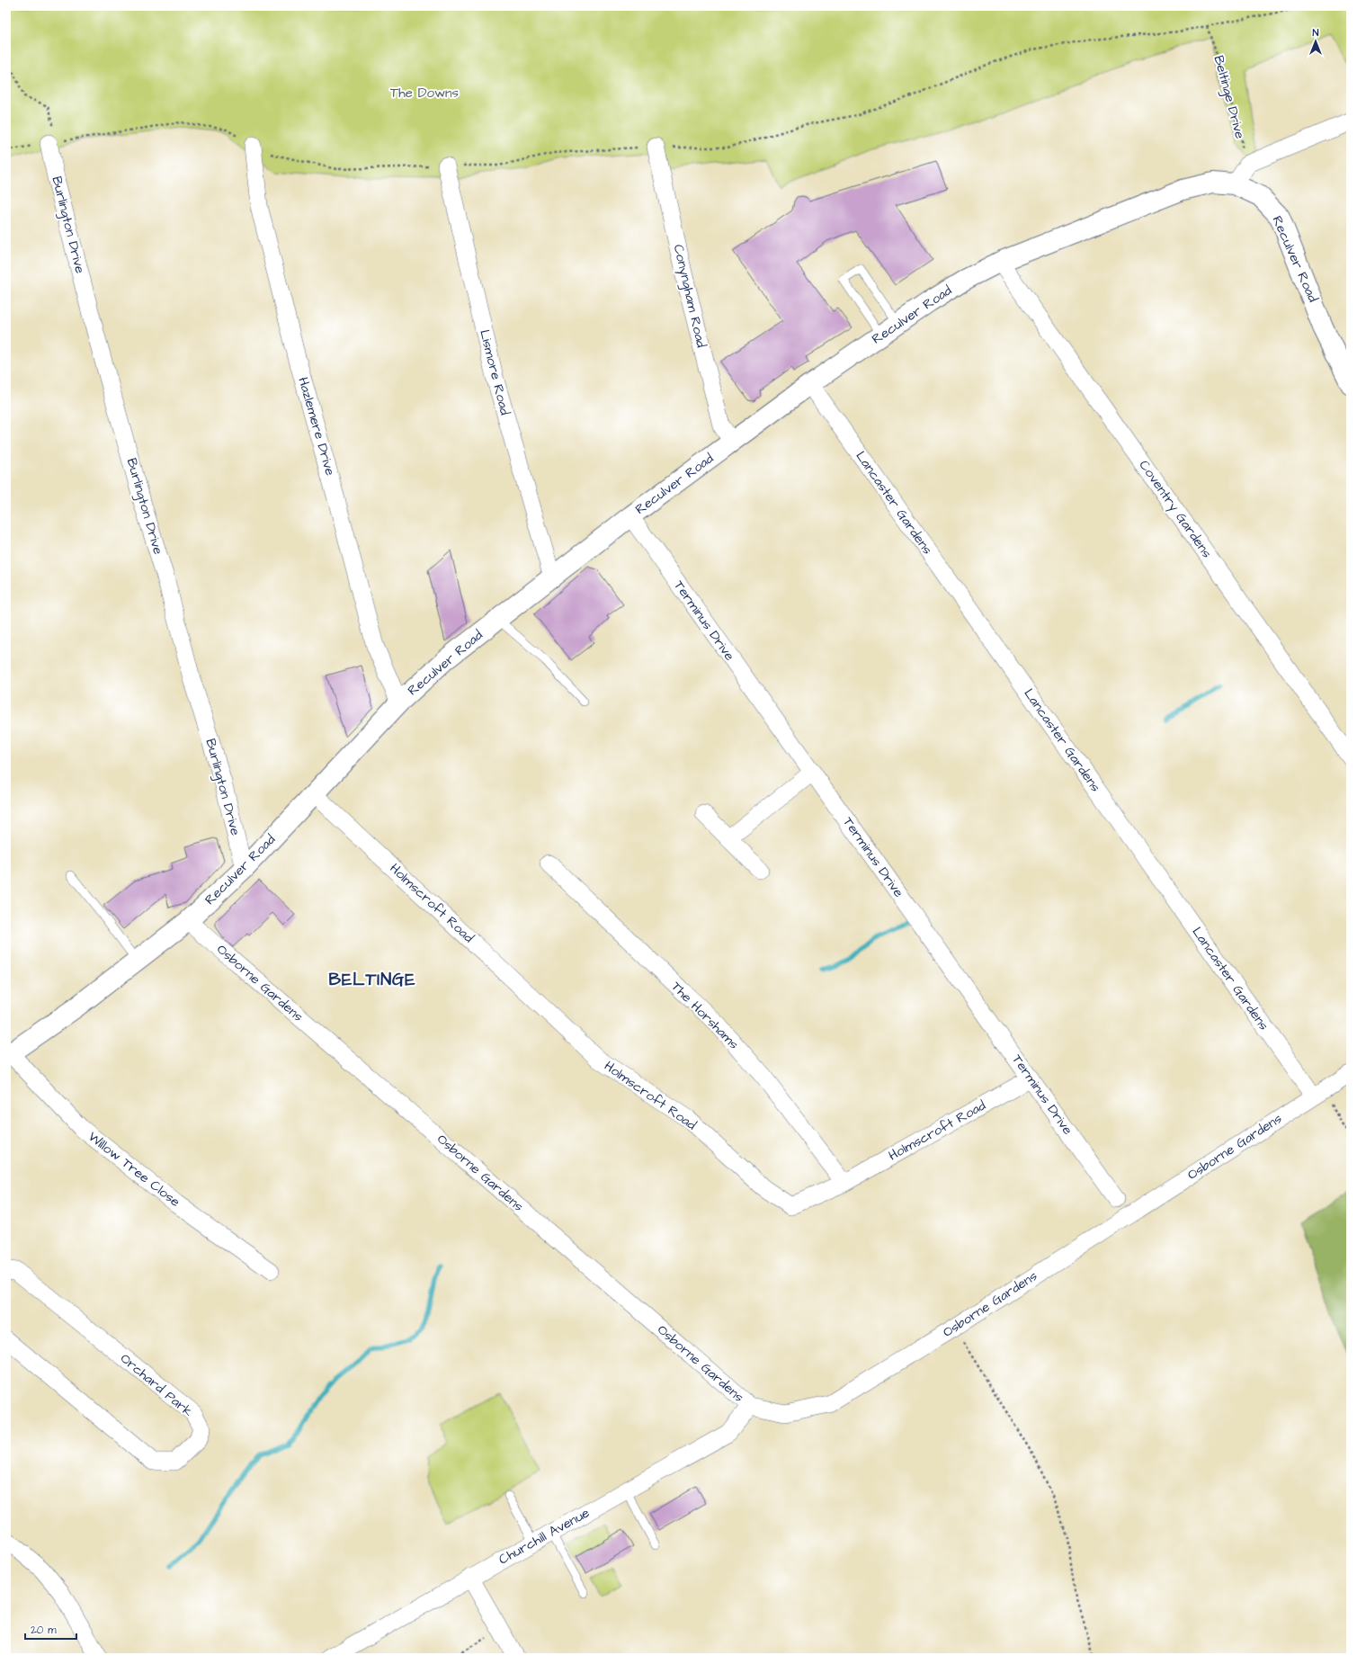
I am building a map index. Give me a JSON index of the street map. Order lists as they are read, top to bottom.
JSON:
{
  "streets": {
    "street": [
      "Beltinge Drive",
      "Burlington Drive",
      "Reculver Road",
      "Conyngham Road",
      "Lismore Road",
      "Hazlemere Drive",
      "Lancaster Gardens",
      "Coventry Gardens",
      "Terminus Drive",
      "Holmscroft Road",
      "Osborne Gardens",
      "The Horshams",
      "Willow Tree Close",
      "Orchard Park",
      "Churchill Avenue"
    ]
  },
  "crossings": [
    ["Beltinge Drive", "Reculver Road"],
    ["Burlington Drive", "Reculver Road"],
    ["Reculver Road", "Conyngham Road"],
    ["Reculver Road", "Lismore Road"],
    ["Reculver Road", "Hazlemere Drive"],
    ["Reculver Road", "Lancaster Gardens"],
    ["Reculver Road", "Coventry Gardens"],
    ["Reculver Road", "Terminus Drive"],
    ["Reculver Road", "Holmscroft Road"],
    ["Reculver Road", "Osborne Gardens"],
    ["Reculver Road", "Willow Tree Close"],
    ["Lancaster Gardens", "Osborne Gardens"],
    ["Terminus Drive", "Holmscroft Road"],
    ["Holmscroft Road", "The Horshams"],
    ["Osborne Gardens", "Churchill Avenue"]
  ],
  "districts": ["BELTINGE"],
  "parks": ["The Downs"],
  "scale_bar": "20 m",
  "north": "top"
}
